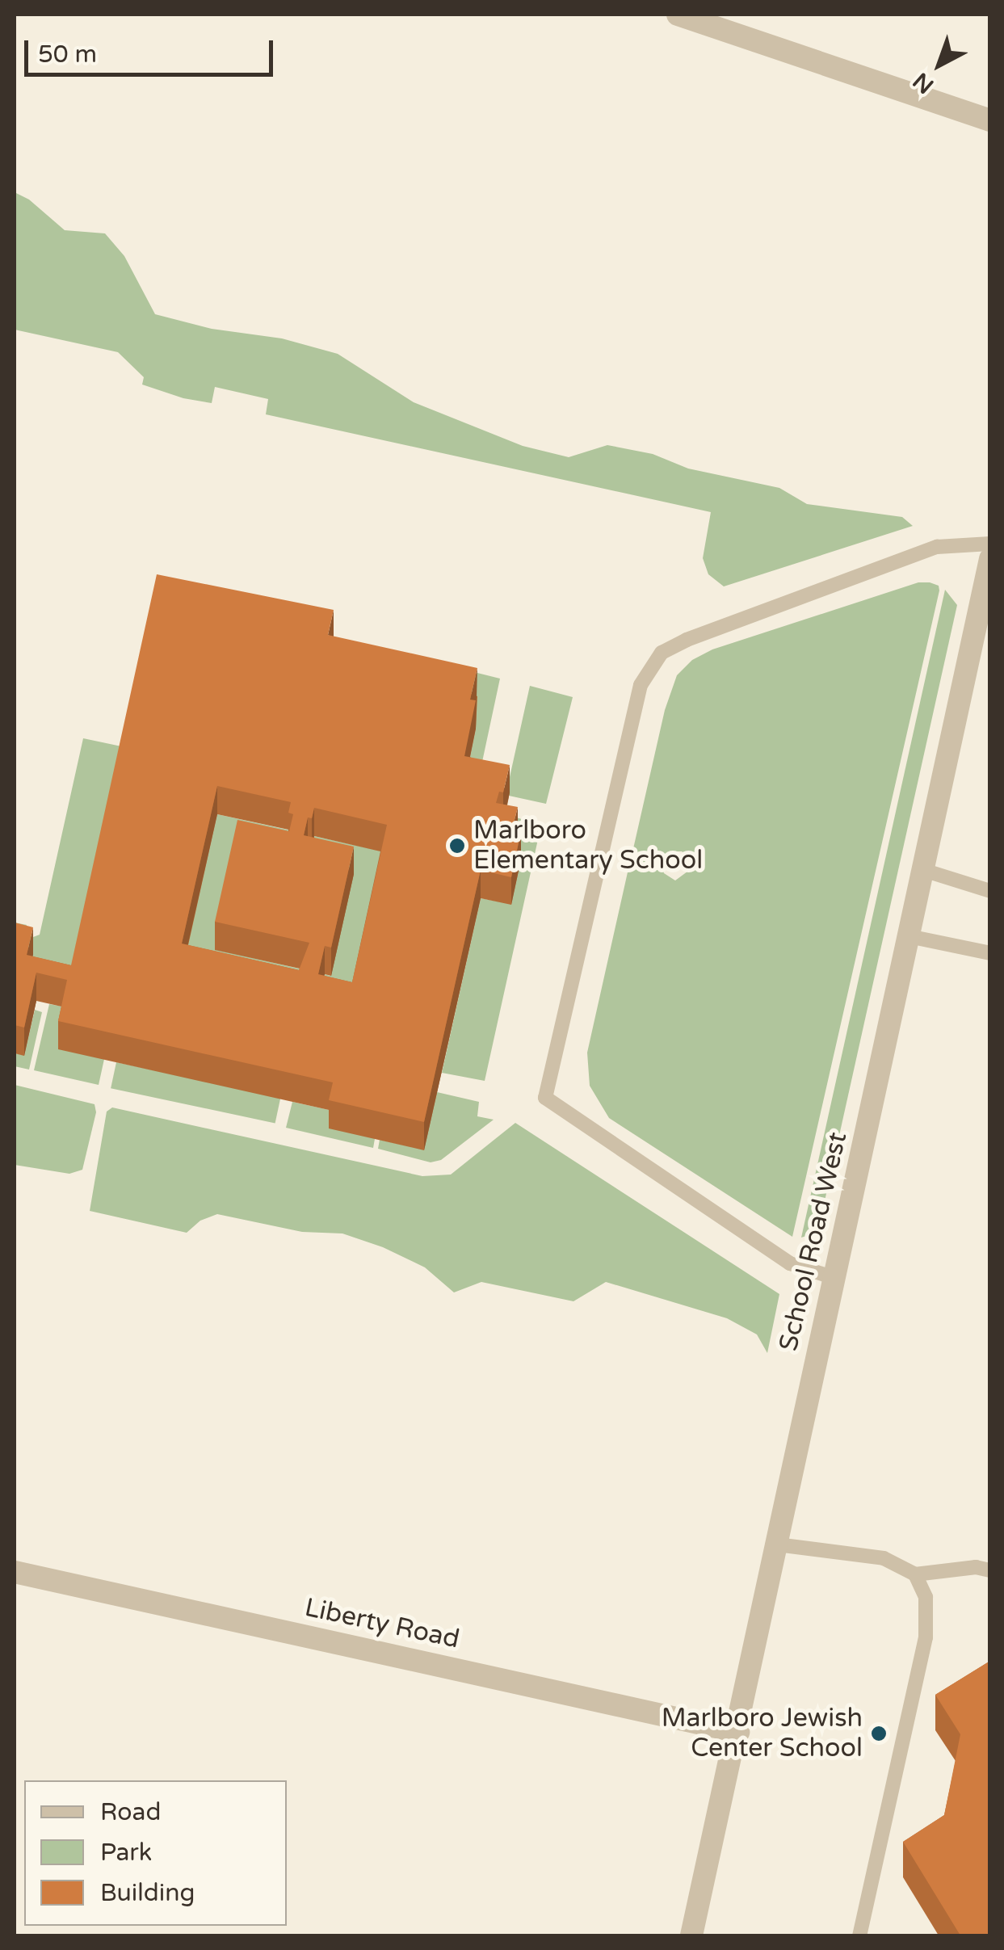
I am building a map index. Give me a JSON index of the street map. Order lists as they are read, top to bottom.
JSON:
{
  "streets": {
    "street": ["School Road West", "Liberty Road"]
  },
  "crossings": [
    ["School Road West", "Liberty Road"]
  ],
  "places": ["Marlboro Elementary School", "Marlboro Jewish Center School"],
  "legend": ["Road", "Park", "Building"],
  "scale_bar": "50 m",
  "north": "bottom left"
}
